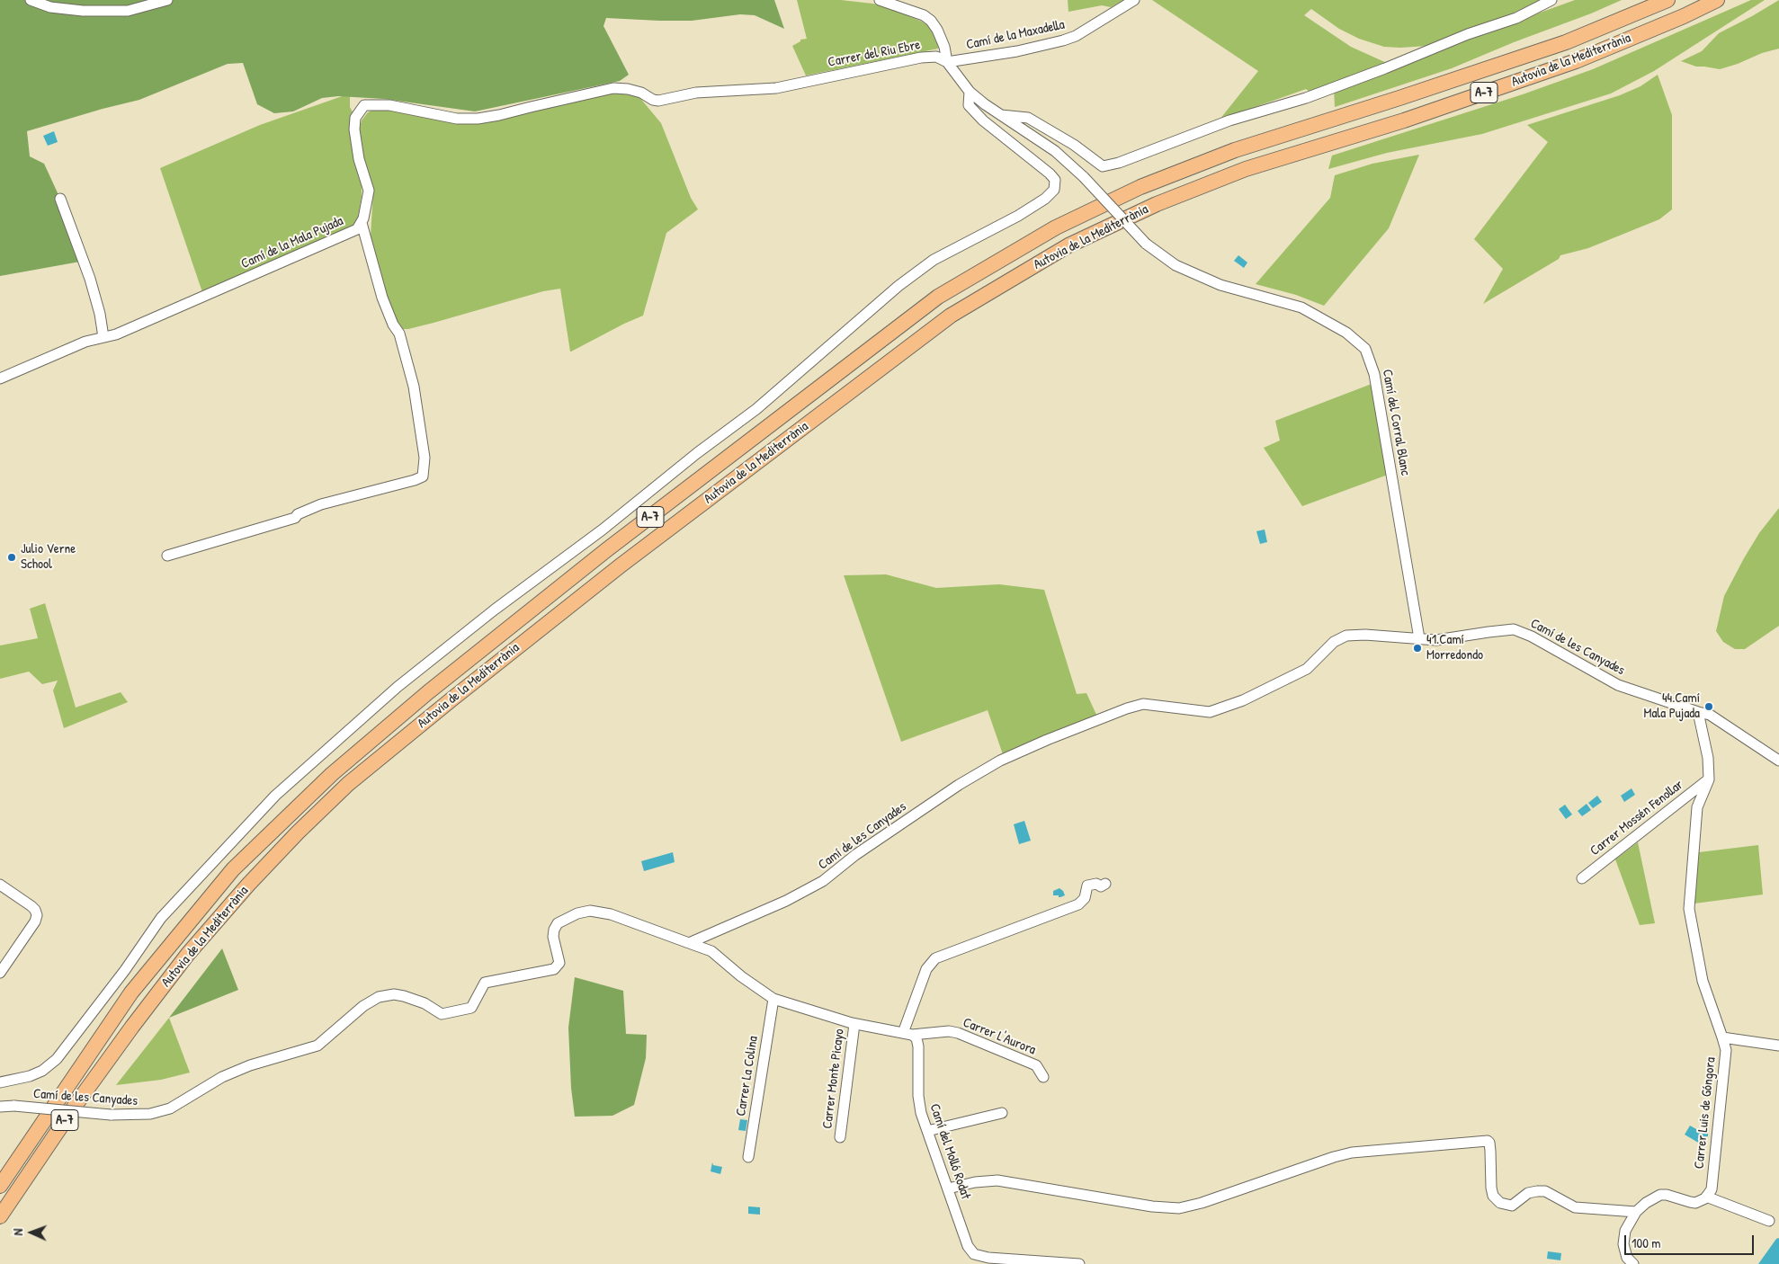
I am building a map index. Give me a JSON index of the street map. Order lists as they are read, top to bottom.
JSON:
{
  "streets": {
    "highway": ["Autovia de la Mediterrània", "A-7"],
    "street": [
      "Camí de la Maxadella",
      "Carrer del Riu Ebre",
      "Camí de la Mala Pujada",
      "Camí del Corral Blanc",
      "Camí de les Canyades",
      "Carrer Mossén Fenollar",
      "Carrer L'Aurora",
      "Carrer La Colina",
      "Carrer Monte Picayo",
      "Carrer Luis de Góngora",
      "Camí del Molló Rodat"
    ]
  },
  "crossings": [
    ["Camí de la Maxadella", "Carrer del Riu Ebre"],
    ["Carrer del Riu Ebre", "Camí de la Mala Pujada"],
    ["Camí del Corral Blanc", "Camí de les Canyades"],
    ["Camí de les Canyades", "Carrer Luis de Góngora"],
    ["Carrer Mossén Fenollar", "Carrer Luis de Góngora"],
    ["Carrer L'Aurora", "Camí del Molló Rodat"]
  ],
  "places": ["Julio Verne School", "41.Camí Morredondo", "44.Camí Mala Pujada"],
  "scale_bar": "100 m",
  "north": "left"
}
